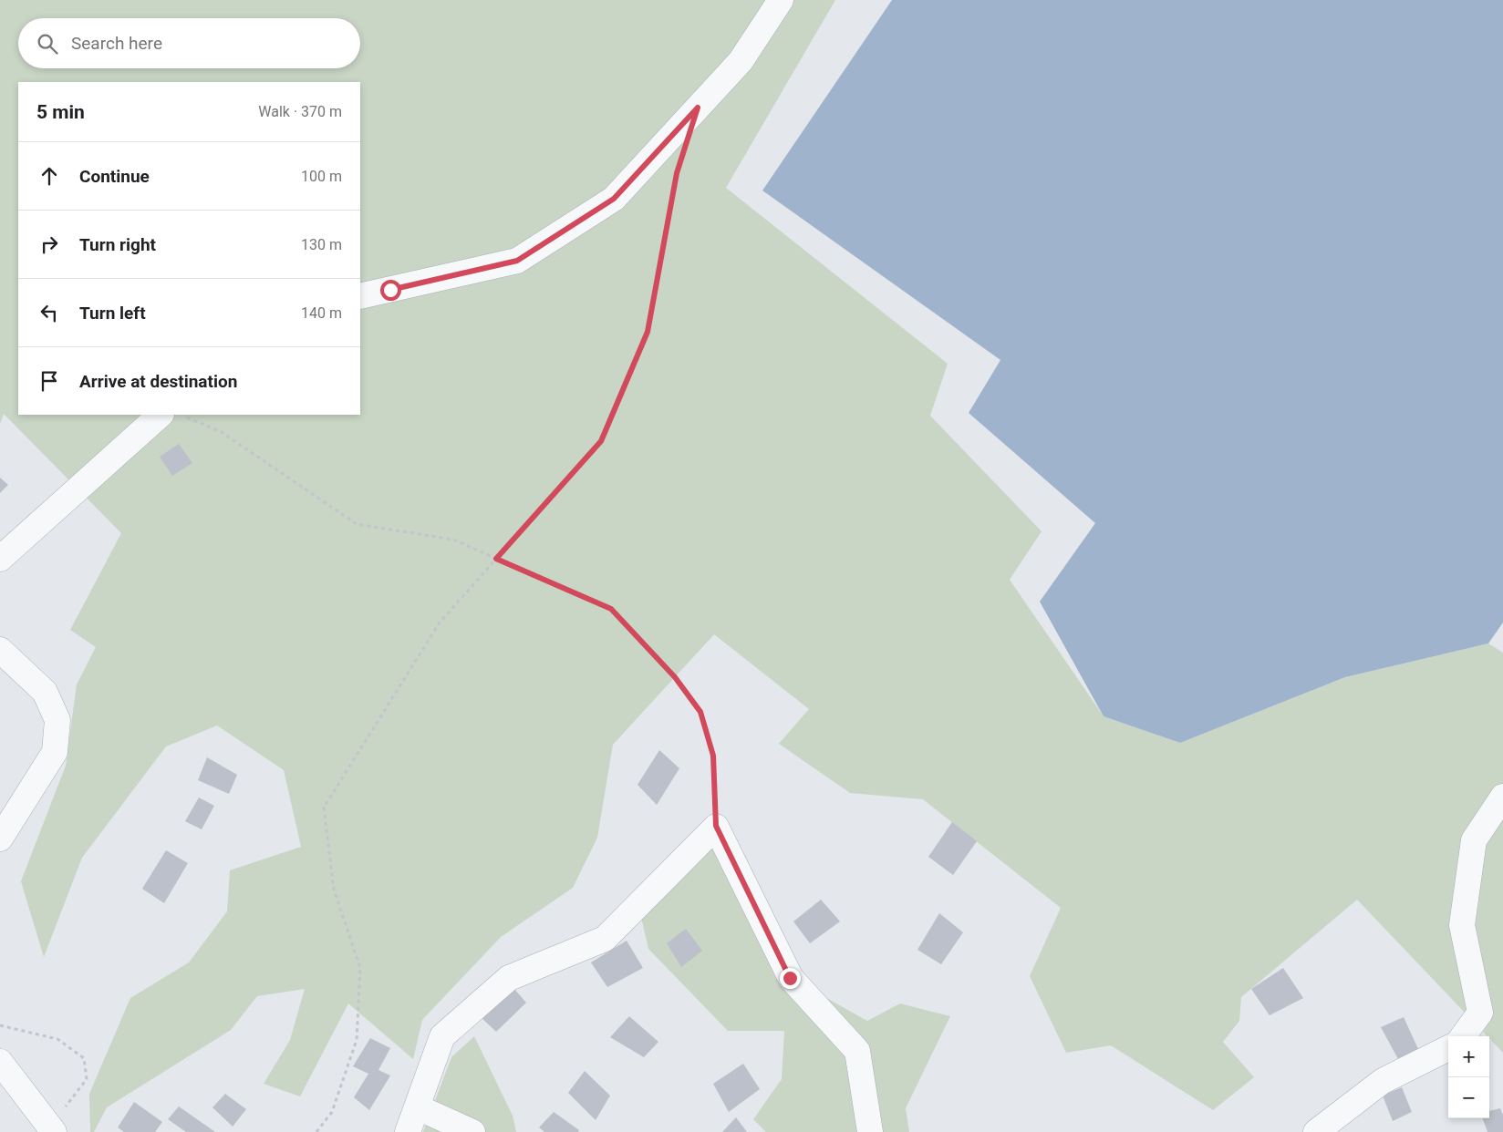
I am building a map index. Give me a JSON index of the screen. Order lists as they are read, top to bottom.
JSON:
{
  "page": {
    "search": "Search here",
    "heading": ["5 min", "Walk · 370 m"],
    "list": [
      ["Continue", "100 m"],
      ["Turn right", "130 m"],
      ["Turn left", "140 m"],
      "Arrive at destination"
    ],
    "map_buttons": ["+", "−"]
  }
}
